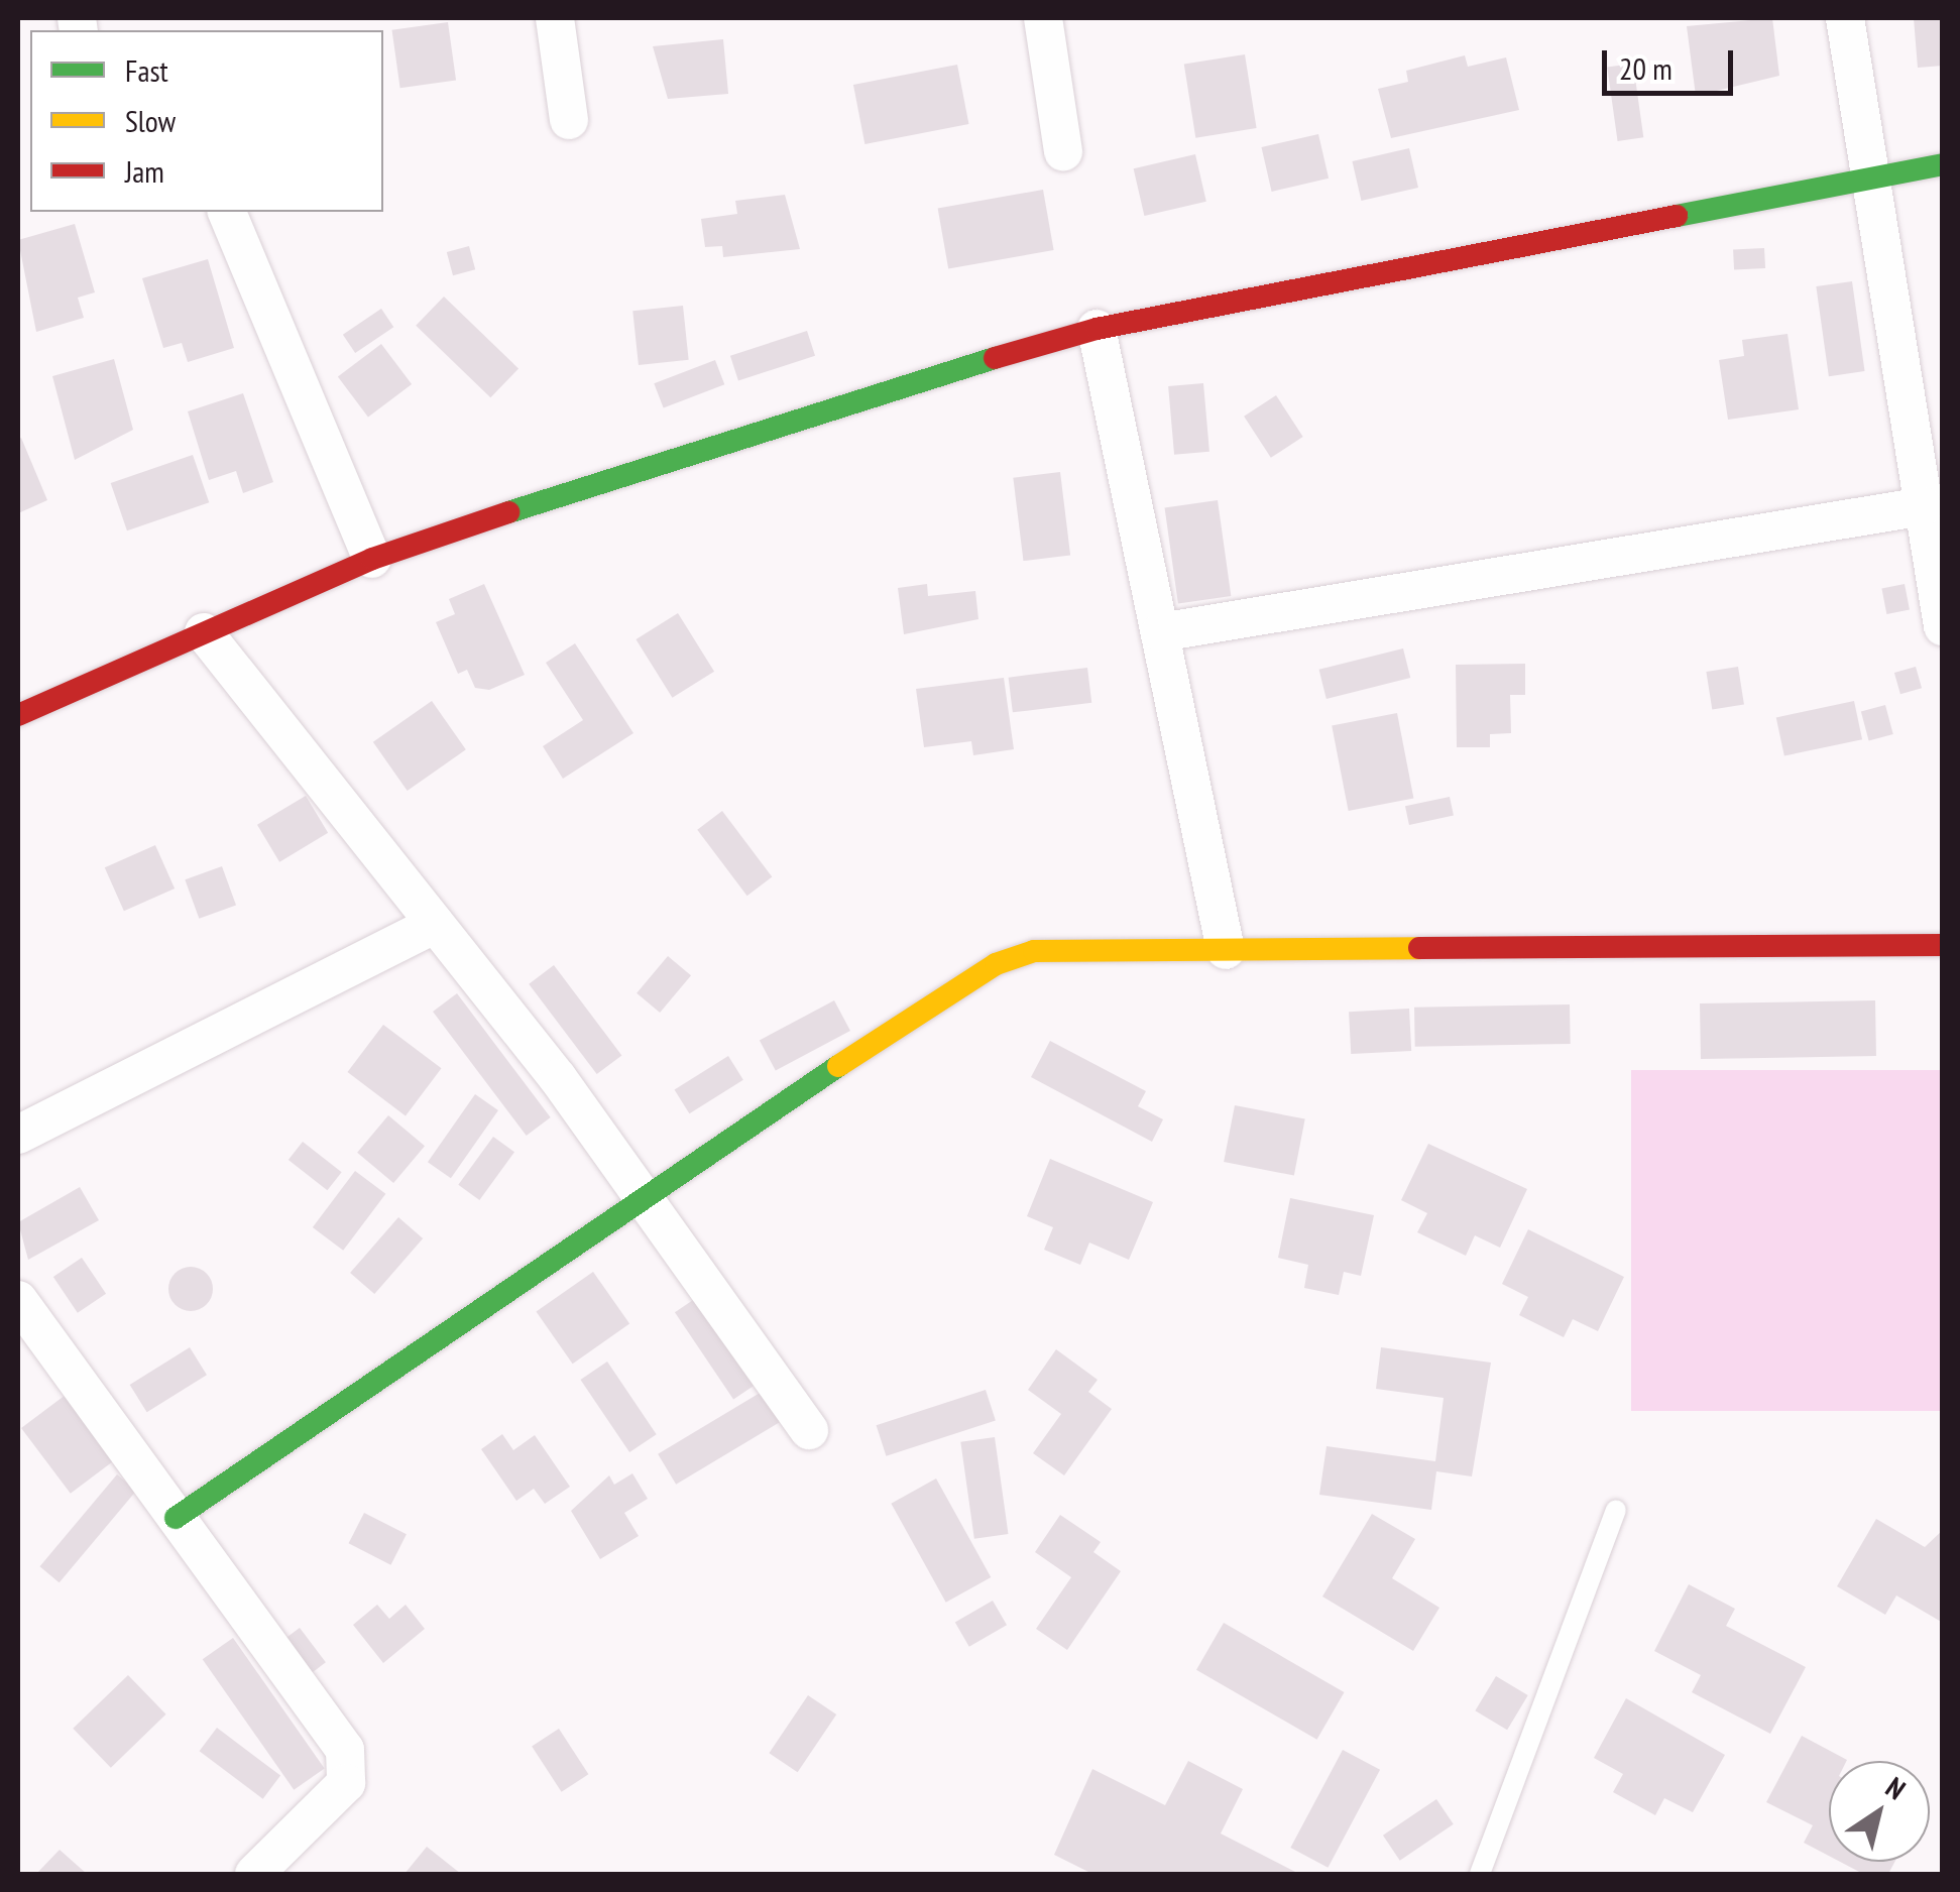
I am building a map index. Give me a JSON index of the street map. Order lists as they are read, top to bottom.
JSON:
{
  "legend": ["Fast", "Slow", "Jam"],
  "scale_bar": "20 m",
  "north": "top right"
}
